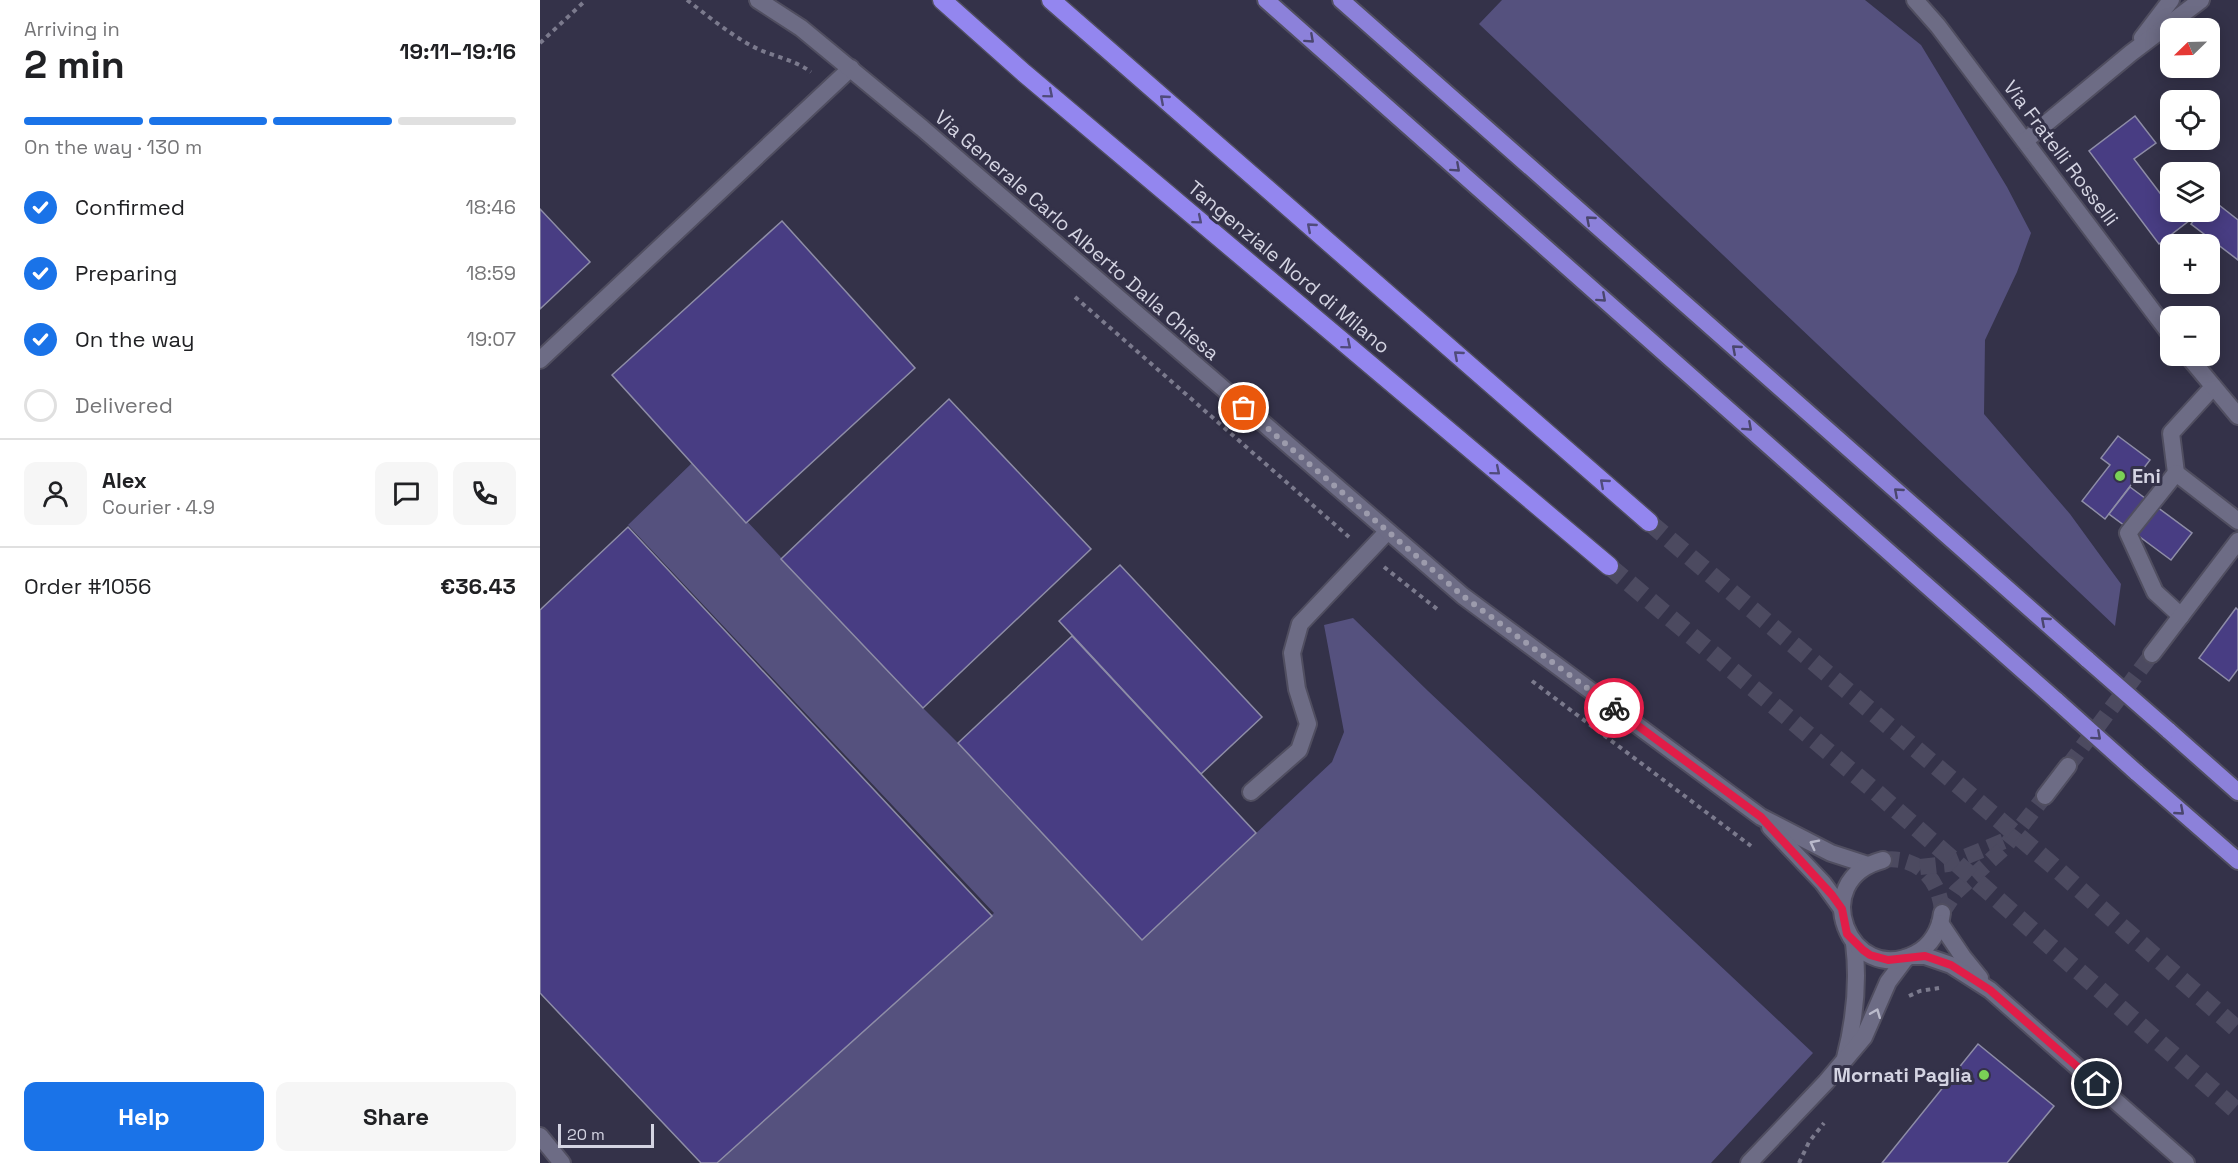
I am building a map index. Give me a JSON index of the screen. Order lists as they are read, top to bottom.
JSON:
{
  "streets": {
    "highway": ["Tangenziale Nord di Milano"],
    "street": ["Via Fratelli Rosselli", "Via Generale Carlo Alberto Dalla Chiesa"]
  },
  "places": ["Eni", "Mornati Paglia"],
  "scale_bar": "20 m",
  "north": "bottom left",
  "page": {
    "heading": ["2 min", "Arriving in", "19:11–19:16"],
    "panel": [
      "Alex",
      "Courier · 4.9",
      "Order #1056",
      "€36.43"
    ],
    "map_buttons": ["+", "−"],
    "bar": "On the way · 130 m",
    "list": [
      ["Confirmed", "18:46"],
      ["Preparing", "18:59"],
      ["On the way", "19:07"],
      "Delivered"
    ],
    "buttons": ["Help", "Share"],
    "scale": "20 m"
  }
}
